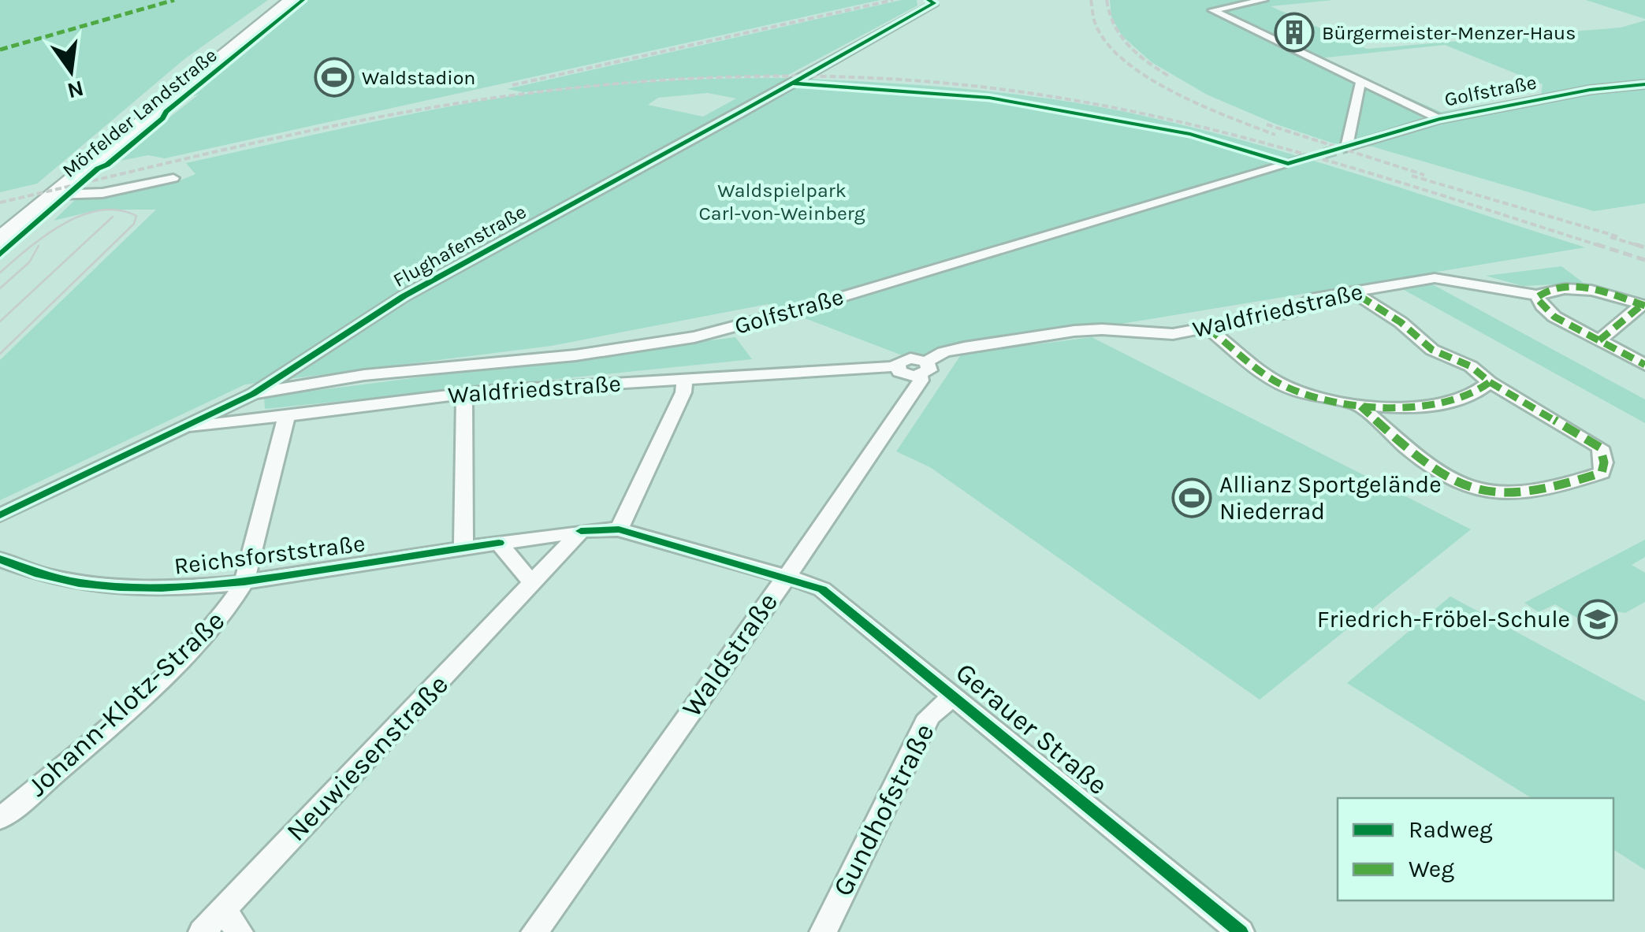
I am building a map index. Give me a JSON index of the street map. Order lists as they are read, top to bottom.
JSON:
{
  "streets": {
    "highway": ["Mörfelder Landstraße"],
    "street": [
      "Golfstraße",
      "Flughafenstraße",
      "Waldfriedstraße",
      "Reichsforststraße",
      "Waldstraße",
      "Johann-Klotz-Straße",
      "Gerauer Straße",
      "Neuwiesenstraße",
      "Gundhofstraße"
    ]
  },
  "crossings": [
    ["Golfstraße", "Flughafenstraße"],
    ["Flughafenstraße", "Waldfriedstraße"],
    ["Waldfriedstraße", "Waldstraße"],
    ["Reichsforststraße", "Waldstraße"],
    ["Reichsforststraße", "Johann-Klotz-Straße"],
    ["Reichsforststraße", "Gerauer Straße"],
    ["Reichsforststraße", "Neuwiesenstraße"],
    ["Waldstraße", "Gerauer Straße"],
    ["Gerauer Straße", "Gundhofstraße"]
  ],
  "parks": ["Waldspielpark Carl-von-Weinberg"],
  "places": {
    "building": ["Bürgermeister-Menzer-Haus"],
    "sports": ["Waldstadion", "Allianz Sportgelände Niederrad"],
    "school or university": ["Friedrich-Fröbel-Schule"]
  },
  "legend": ["Radweg", "Weg"],
  "north": "bottom"
}
